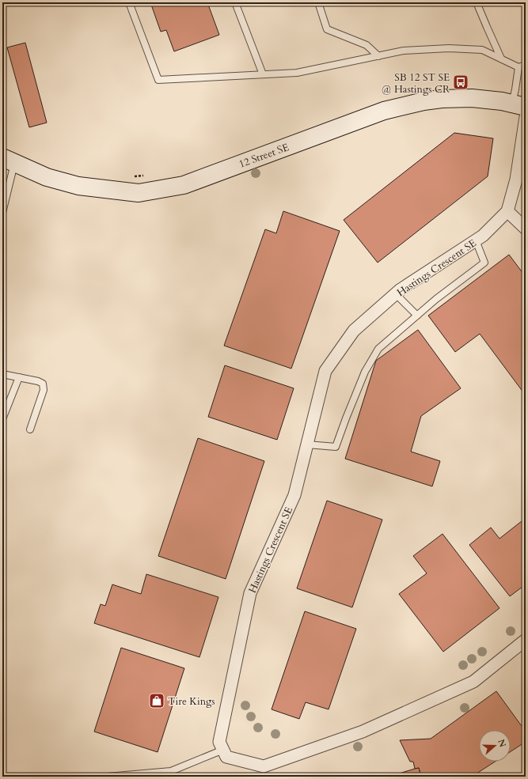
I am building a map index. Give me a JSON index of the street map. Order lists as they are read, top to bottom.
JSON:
{
  "streets": {
    "street": ["12 Street SE", "Hastings Crescent SE"]
  },
  "places": {
    "bus stop": ["SB 12 ST SE @ Hastings CR"],
    "shop": ["Tire Kings"]
  },
  "north": "right"
}
